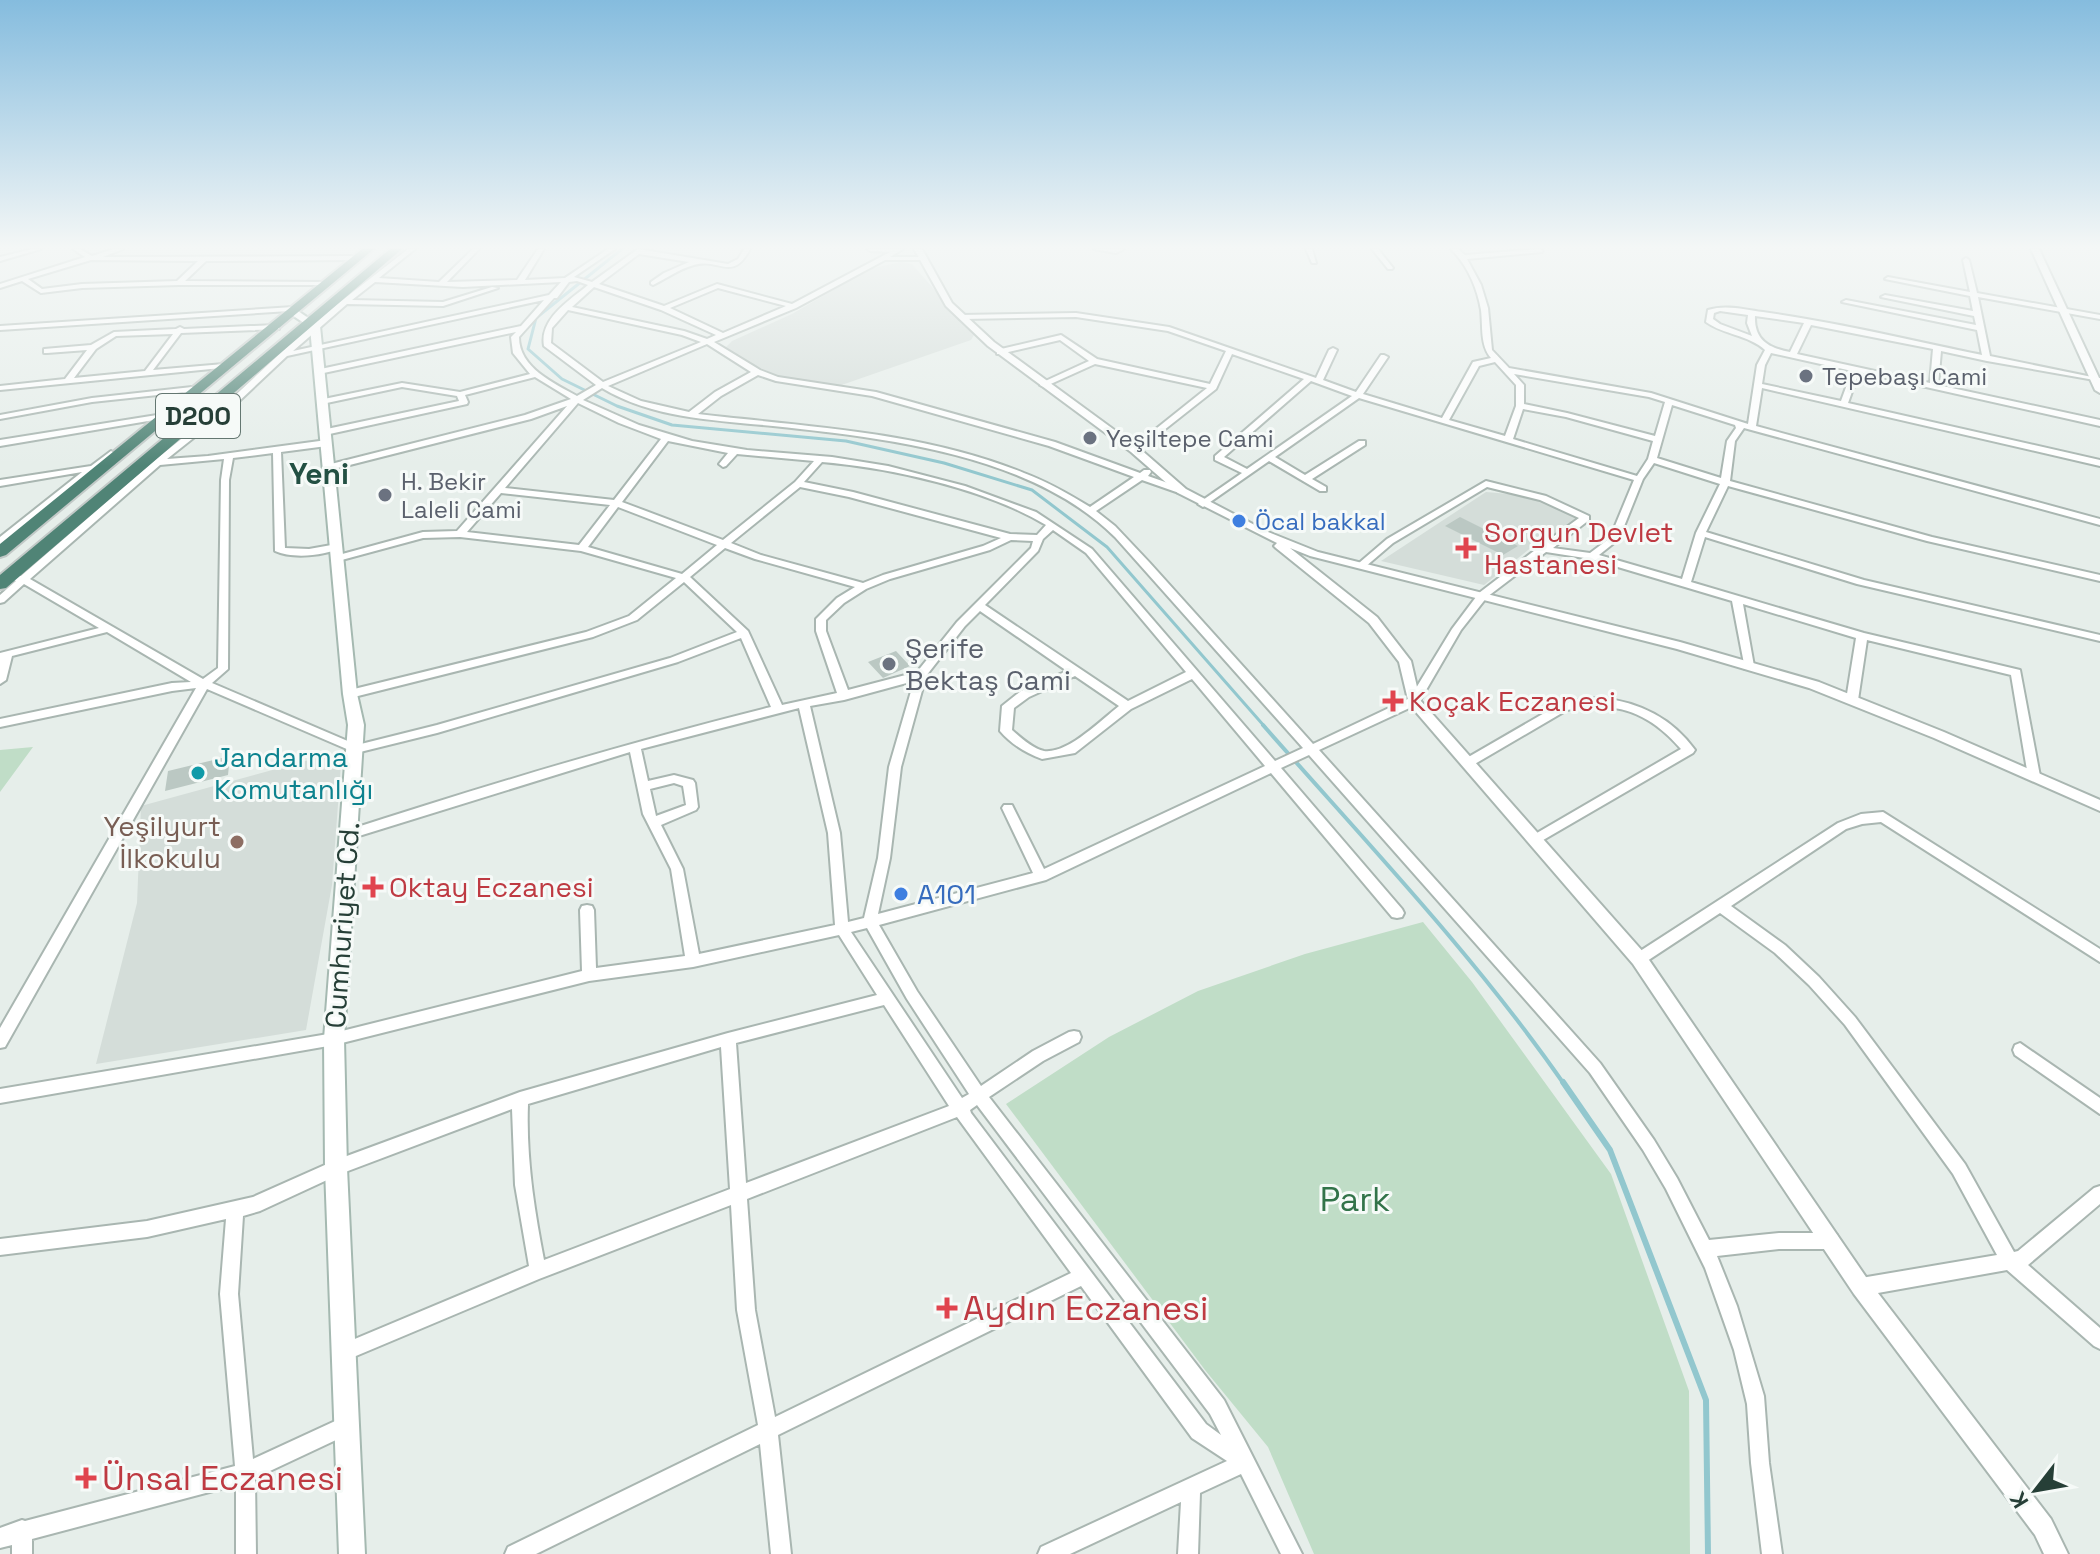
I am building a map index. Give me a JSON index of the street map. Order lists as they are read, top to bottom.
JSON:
{
  "streets": {
    "highway": ["D200"],
    "main road": ["Cumhuriyet Cd."]
  },
  "crossings": [
    ["D200", "Cumhuriyet Cd."]
  ],
  "districts": ["Yeni"],
  "parks": ["Park"],
  "places": {
    "other": [
      "Tepebaşı Cami",
      "Yeşiltepe Cami",
      "H. Bekir Laleli Cami",
      "Öcal bakkal",
      "Şerife Bektaş Cami",
      "Jandarma Komutanlığı",
      "Yeşilyurt İlkokulu",
      "A101"
    ],
    "health": [
      "Sorgun Devlet Hastanesi",
      "Koçak Eczanesi",
      "Oktay Eczanesi",
      "Aydın Eczanesi",
      "Ünsal Eczanesi"
    ]
  },
  "north": "bottom left"
}
